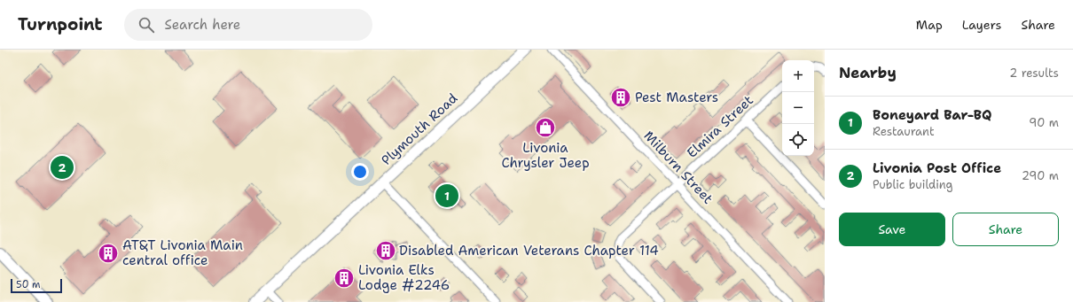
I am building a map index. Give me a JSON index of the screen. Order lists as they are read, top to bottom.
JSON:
{
  "streets": {
    "main road": ["Plymouth Road"],
    "street": ["Elmira Street", "Milburn Street"]
  },
  "crossings": [
    ["Elmira Street", "Milburn Street"]
  ],
  "places": {
    "building": [
      "Pest Masters",
      "Disabled American Veterans Chapter 114",
      "AT&T Livonia Main central office",
      "Livonia Elks Lodge #2246"
    ],
    "shop": ["Livonia Chrysler Jeep"]
  },
  "scale_bar": "50 m",
  "page": {
    "header": "Turnpoint",
    "search": "Search here",
    "nav": ["Map", "Layers", "Share"],
    "heading": ["Nearby", "2 results"],
    "map_buttons": ["+", "−"],
    "list": [
      {
        "mark": "1",
        "name": "Boneyard Bar-BQ",
        "note": "Restaurant",
        "value": "90 m"
      },
      {
        "mark": "2",
        "name": "Livonia Post Office",
        "note": "Public building",
        "value": "290 m"
      }
    ],
    "pins": ["2", "1"],
    "buttons": ["Save", "Share"],
    "scale": "50 m"
  }
}
